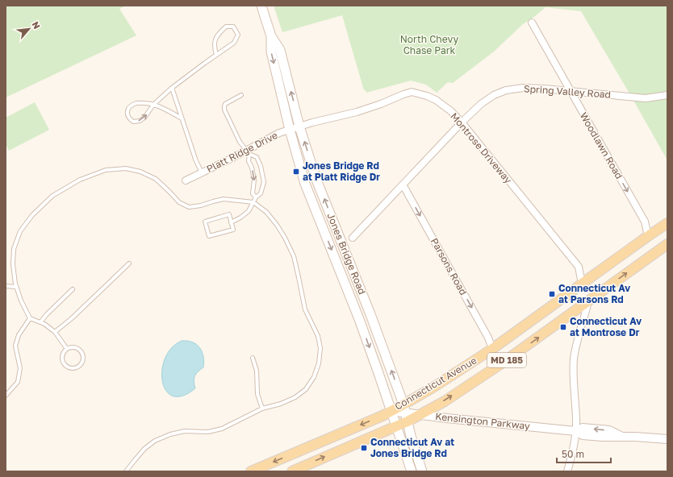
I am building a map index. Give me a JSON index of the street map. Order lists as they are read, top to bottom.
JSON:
{
  "streets": {
    "main road": ["Jones Bridge Road", "MD 185", "Connecticut Avenue"],
    "street": [
      "Spring Valley Road",
      "Woodlawn Road",
      "Montrose Driveway",
      "Platt Ridge Drive",
      "Parsons Road",
      "Kensington Parkway"
    ]
  },
  "crossings": [
    ["Spring Valley Road", "Woodlawn Road"],
    ["Spring Valley Road", "Montrose Driveway"],
    ["Spring Valley Road", "Parsons Road"],
    ["Woodlawn Road", "Connecticut Avenue"],
    ["Montrose Driveway", "Platt Ridge Drive"],
    ["Montrose Driveway", "Jones Bridge Road"],
    ["Montrose Driveway", "Connecticut Avenue"],
    ["Platt Ridge Drive", "Jones Bridge Road"],
    ["Jones Bridge Road", "Connecticut Avenue"],
    ["Parsons Road", "Connecticut Avenue"],
    ["Connecticut Avenue", "Kensington Parkway"]
  ],
  "one_way": ["Woodlawn Road", "Parsons Road"],
  "parks": ["North Chevy Chase Park"],
  "places": {
    "transit": [
      "Jones Bridge Rd at Platt Ridge Dr",
      "Connecticut Av at Parsons Rd",
      "Connecticut Av at Montrose Dr",
      "Connecticut Av at Jones Bridge Rd"
    ]
  },
  "scale_bar": "50 m",
  "north": "top right"
}
